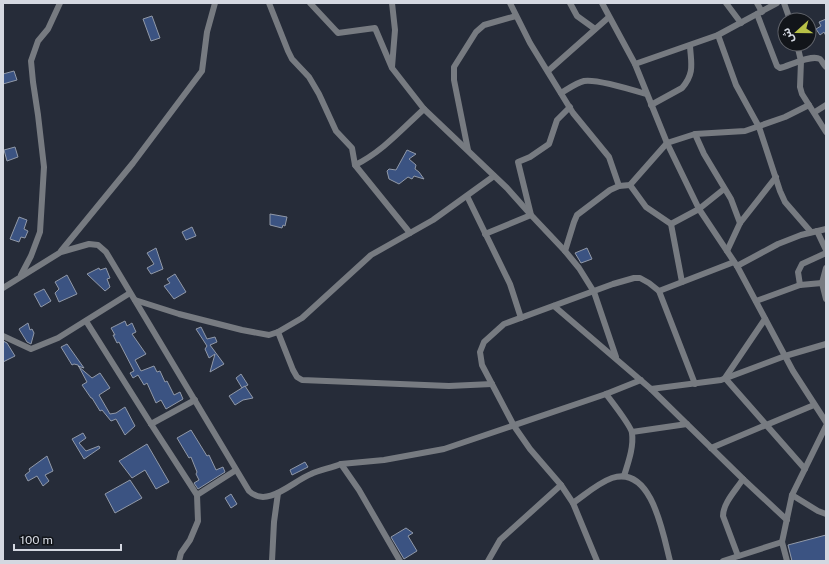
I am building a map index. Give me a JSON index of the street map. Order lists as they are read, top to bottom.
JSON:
{
  "scale_bar": "100 m",
  "north": "left"
}
